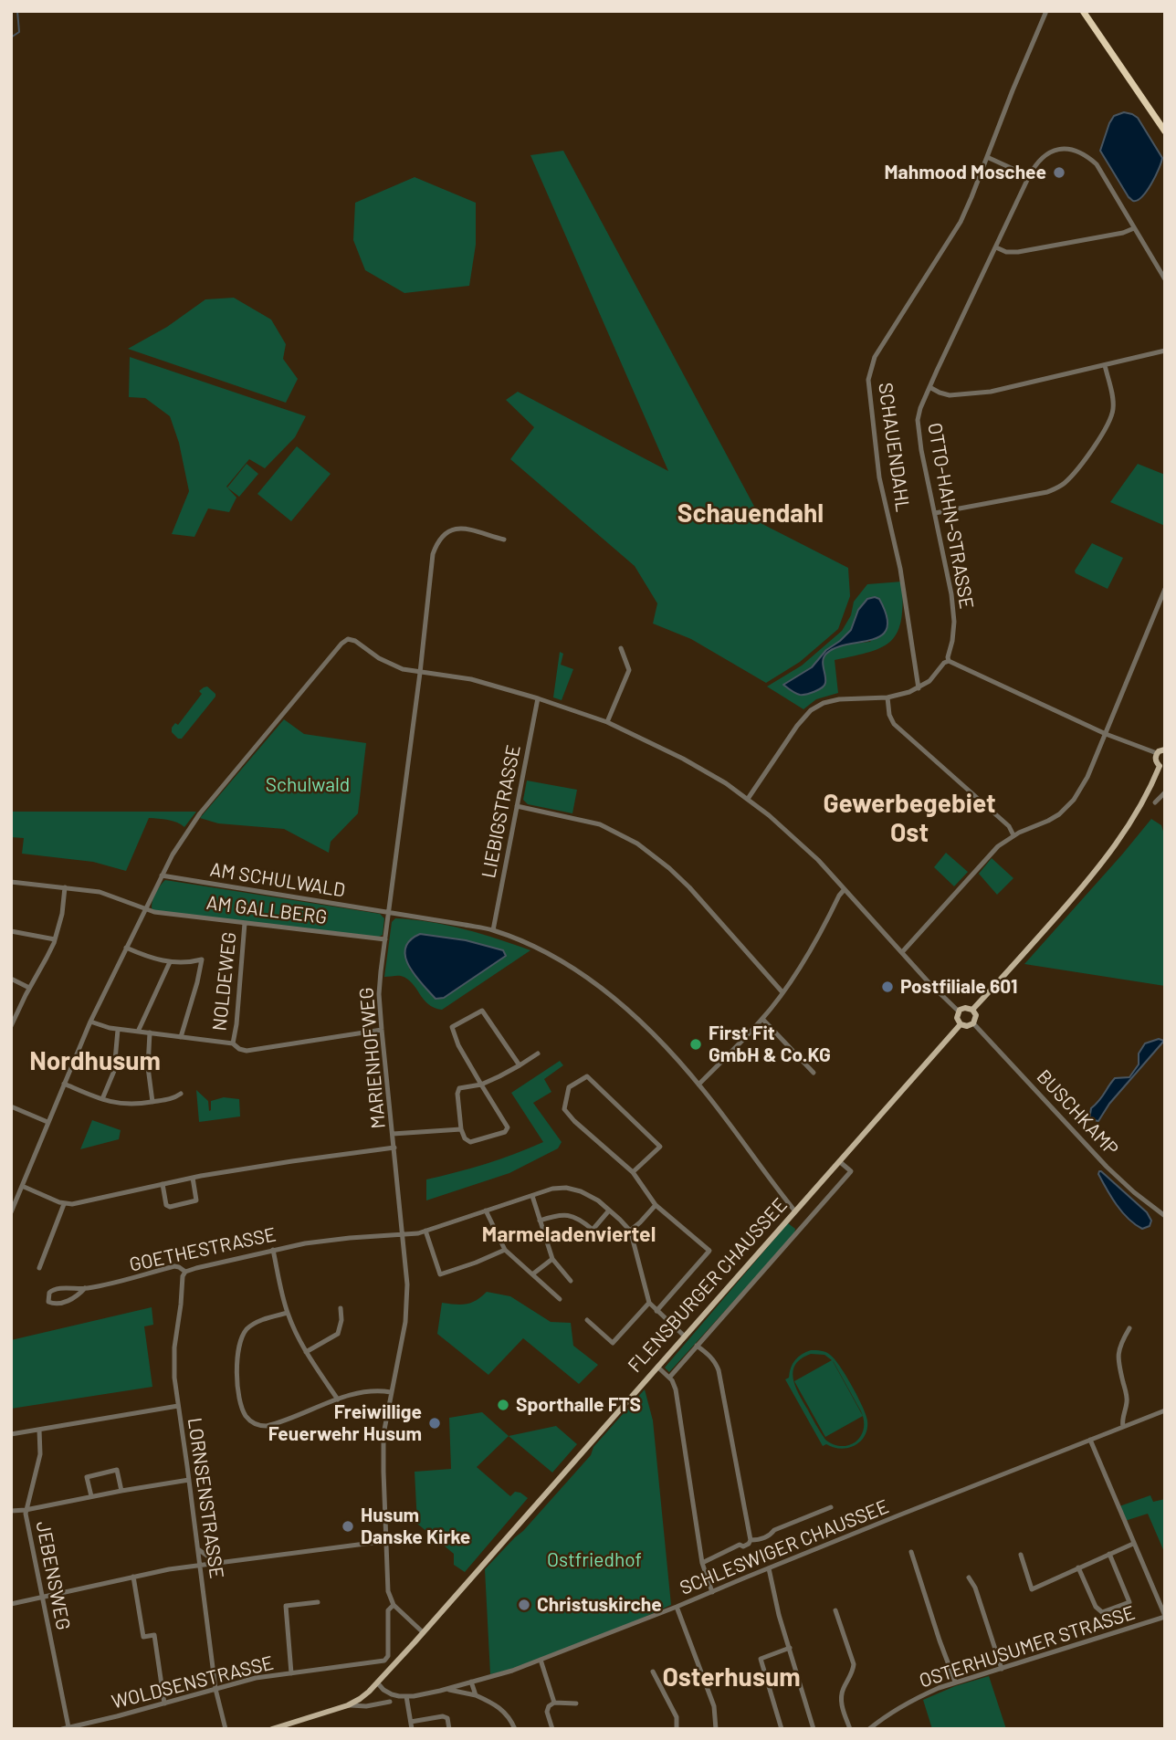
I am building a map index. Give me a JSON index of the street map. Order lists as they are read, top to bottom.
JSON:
{
  "streets": {
    "main road": ["FLENSBURGER CHAUSSEE"],
    "street": [
      "SCHAUENDAHL",
      "OTTO-HAHN-STRASSE",
      "LIEBIGSTRASSE",
      "AM SCHULWALD",
      "AM GALLBERG",
      "NOLDEWEG",
      "MARIENHOFWEG",
      "BUSCHKAMP",
      "GOETHESTRASSE",
      "LORNSENSTRASSE",
      "SCHLESWIGER CHAUSSEE",
      "JEBENSWEG",
      "OSTERHUSUMER STRASSE",
      "WOLDSENSTRASSE"
    ]
  },
  "crossings": [
    ["LIEBIGSTRASSE", "AM SCHULWALD"],
    ["AM SCHULWALD", "MARIENHOFWEG"],
    ["AM SCHULWALD", "FLENSBURGER CHAUSSEE"],
    ["AM GALLBERG", "NOLDEWEG"],
    ["AM GALLBERG", "MARIENHOFWEG"],
    ["MARIENHOFWEG", "GOETHESTRASSE"],
    ["MARIENHOFWEG", "WOLDSENSTRASSE"],
    ["BUSCHKAMP", "FLENSBURGER CHAUSSEE"],
    ["GOETHESTRASSE", "LORNSENSTRASSE"],
    ["LORNSENSTRASSE", "WOLDSENSTRASSE"],
    ["JEBENSWEG", "WOLDSENSTRASSE"]
  ],
  "districts": [
    "Schauendahl",
    "Gewerbegebiet Ost",
    "Nordhusum",
    "Marmeladenviertel",
    "Osterhusum"
  ],
  "parks": ["Schulwald", "Ostfriedhof"],
  "places": [
    "Mahmood Moschee",
    "Postfiliale 601",
    "First Fit GmbH & Co.KG",
    "Sporthalle FTS",
    "Freiwillige Feuerwehr Husum",
    "Husum Danske Kirke",
    "Christuskirche"
  ]
}
